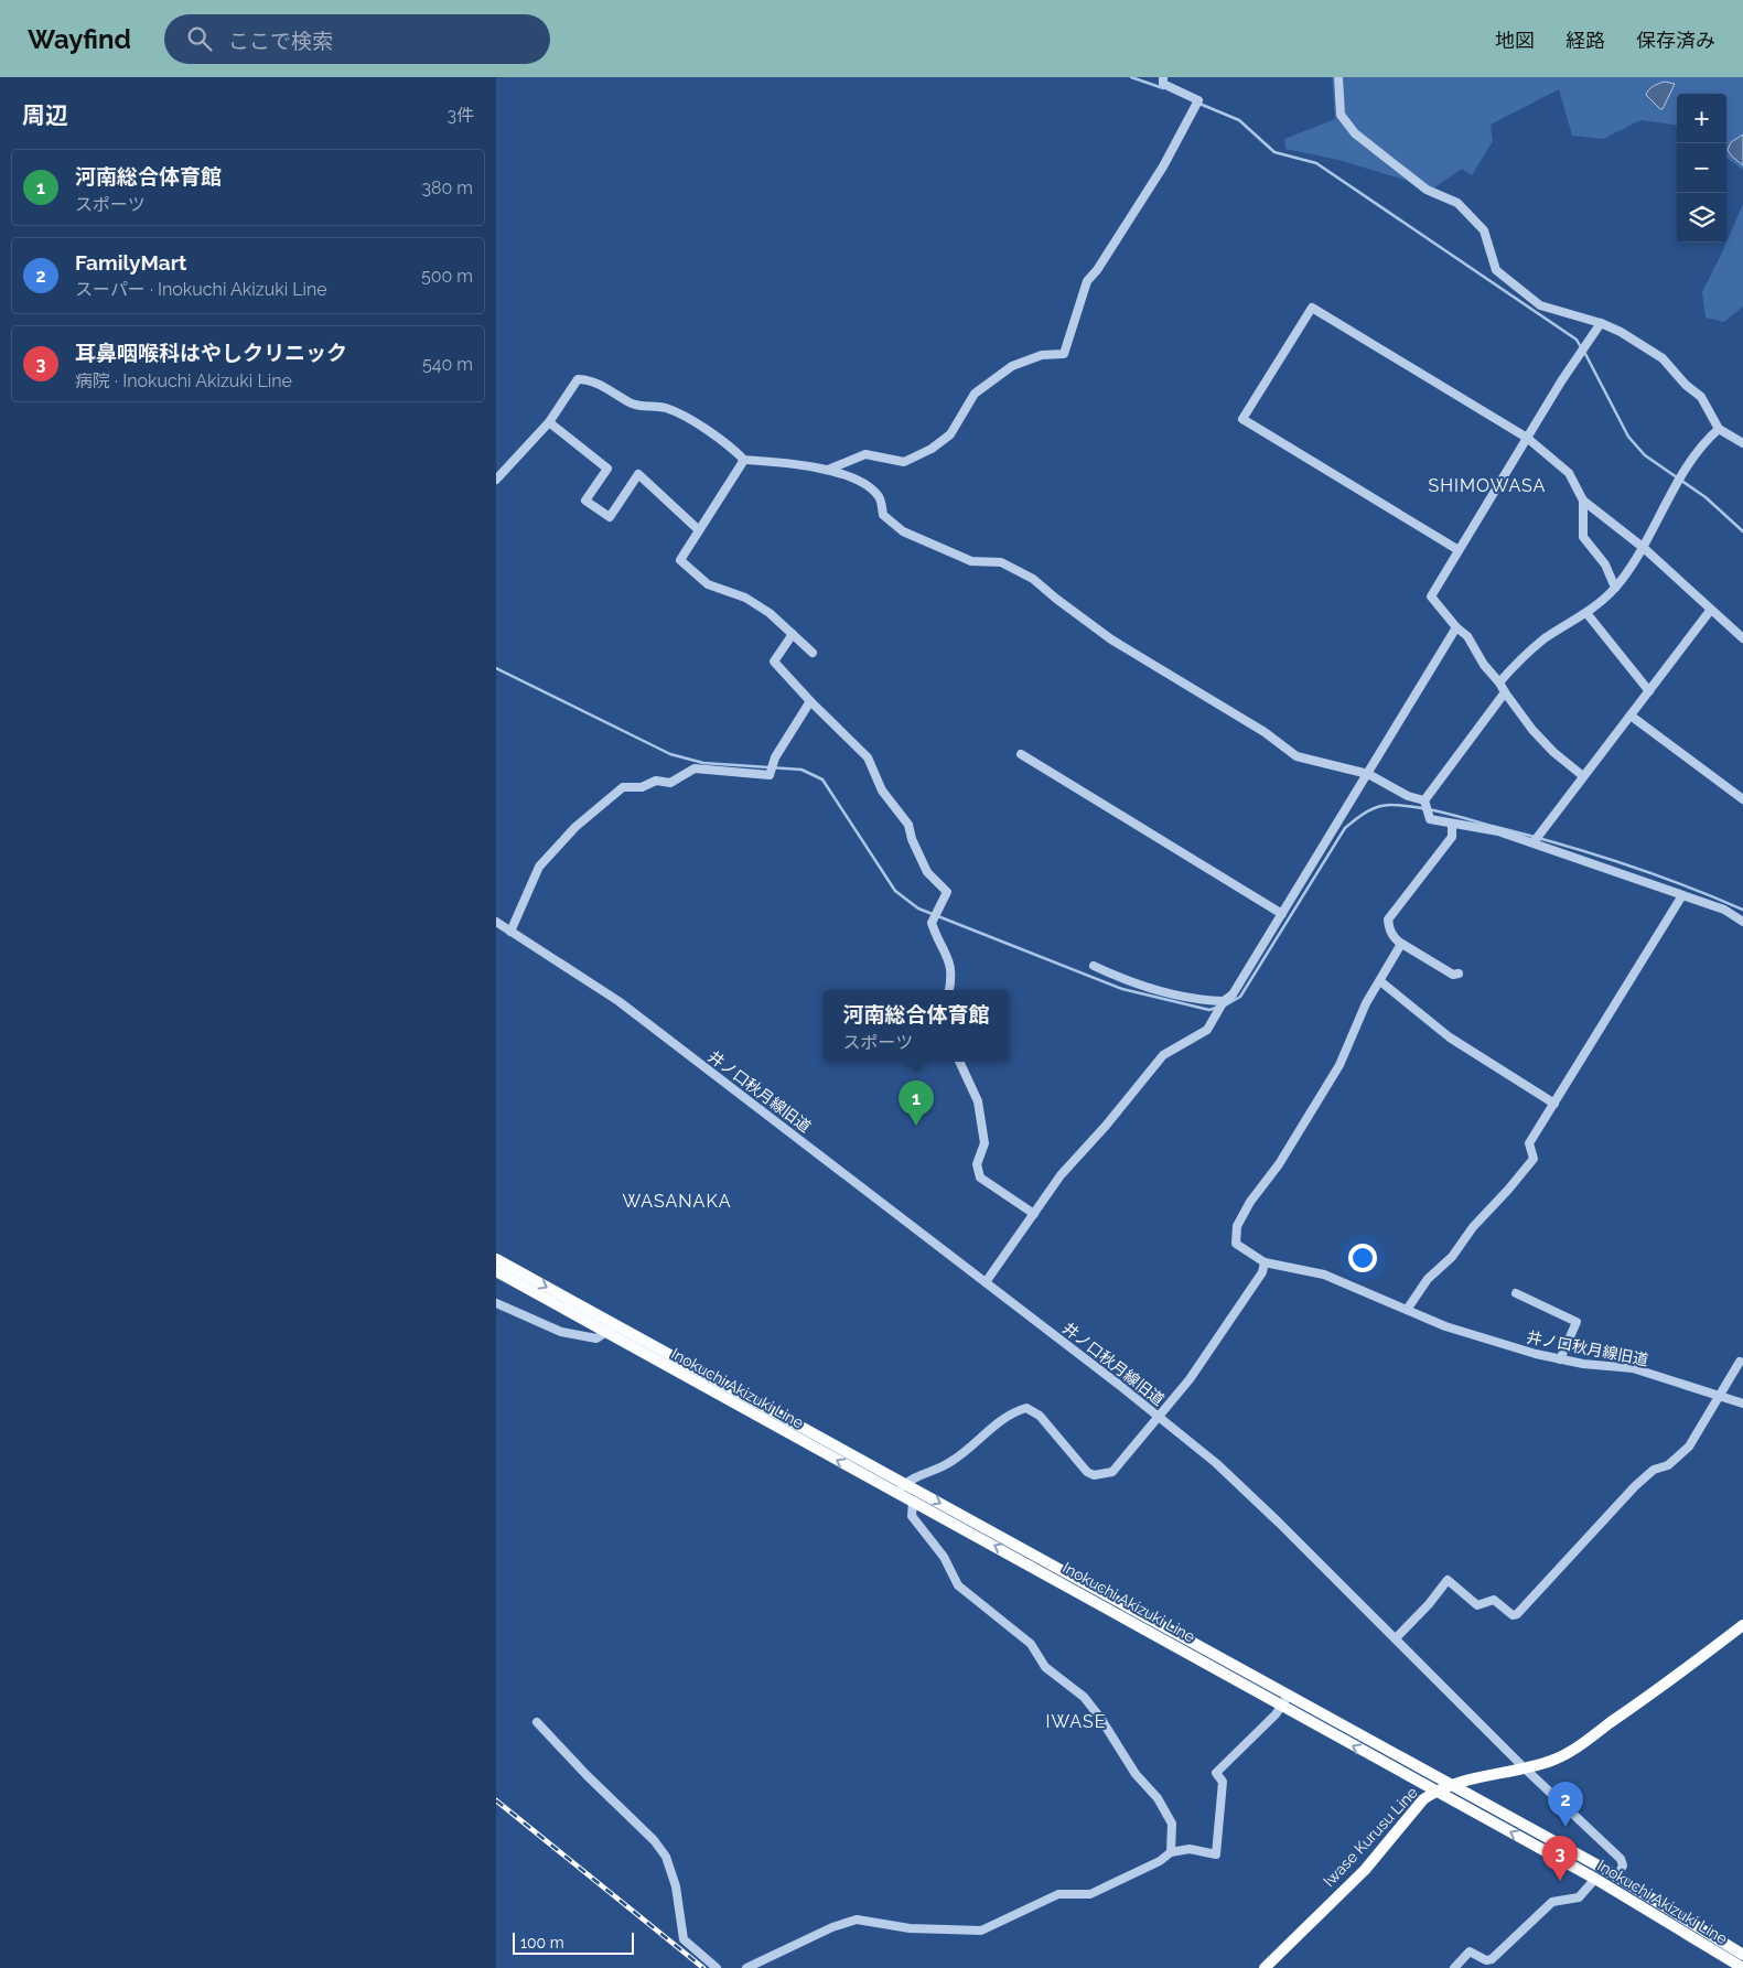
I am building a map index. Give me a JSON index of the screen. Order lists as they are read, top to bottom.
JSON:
{
  "streets": {
    "main road": ["Inokuchi Akizuki Line", "Iwase Kurusu Line"],
    "street": ["井ノ口秋月線旧道"]
  },
  "crossings": [
    ["Inokuchi Akizuki Line", "Iwase Kurusu Line"]
  ],
  "districts": ["SHIMOWASA", "WASANAKA", "IWASE"],
  "scale_bar": "100 m",
  "page": {
    "header": "Wayfind",
    "search": "ここで検索",
    "nav": ["地図", "経路", "保存済み"],
    "heading": ["周辺", "3件"],
    "map_buttons": ["+", "−"],
    "list": [
      {
        "mark": "1",
        "name": "河南総合体育館",
        "note": "スポーツ",
        "value": "380 m"
      },
      {
        "mark": "2",
        "name": "FamilyMart",
        "note": "スーパー · Inokuchi Akizuki Line",
        "value": "500 m"
      },
      {
        "mark": "3",
        "name": "耳鼻咽喉科はやしクリニック",
        "note": "病院 · Inokuchi Akizuki Line",
        "value": "540 m"
      }
    ],
    "popup": ["河南総合体育館", "スポーツ"],
    "pins": ["1", "2", "3"],
    "scale": "100 m"
  }
}
